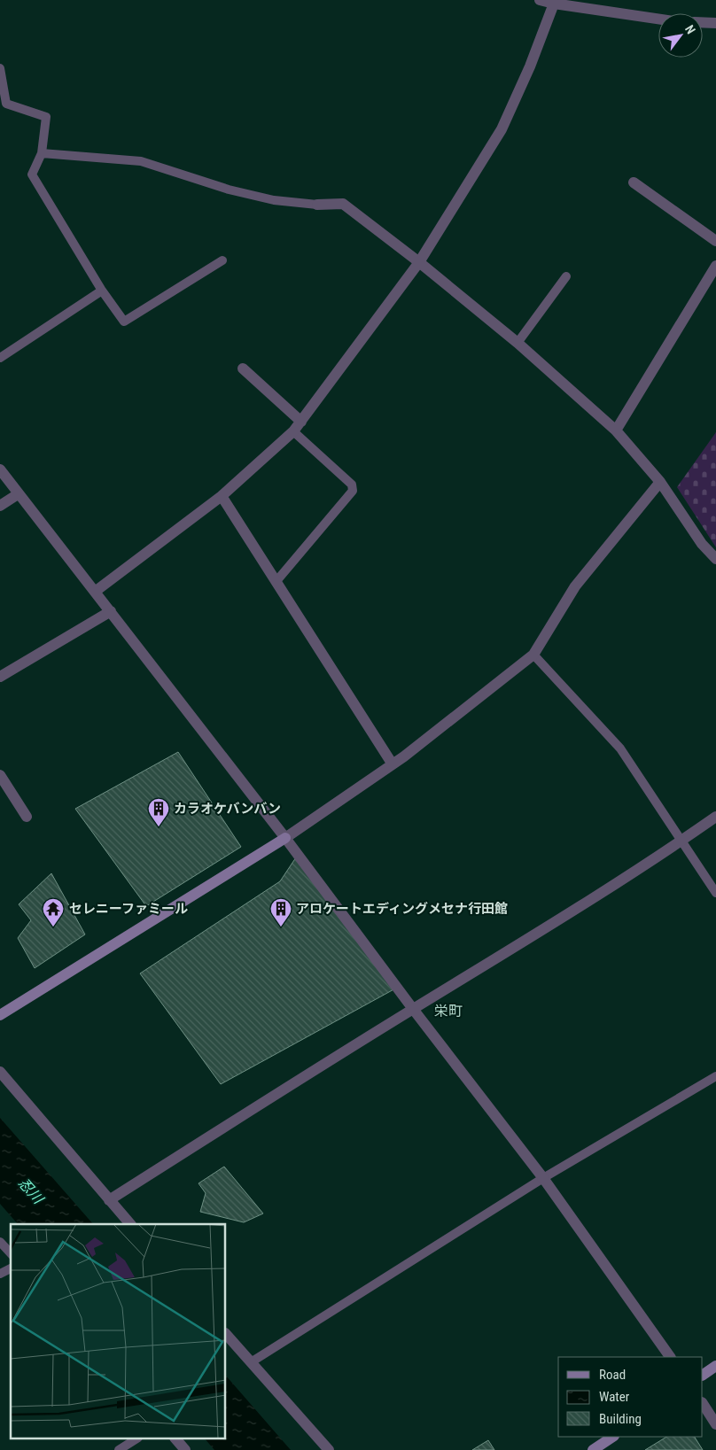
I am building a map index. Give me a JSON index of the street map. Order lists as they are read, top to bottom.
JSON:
{
  "districts": ["栄町"],
  "water": ["忍川"],
  "places": {
    "building": ["カラオケバンバン", "アロケートエディングメセナ行田館"],
    "temple": ["セレニーファミール"]
  },
  "legend": ["Road", "Water", "Building"],
  "north": "top right"
}
